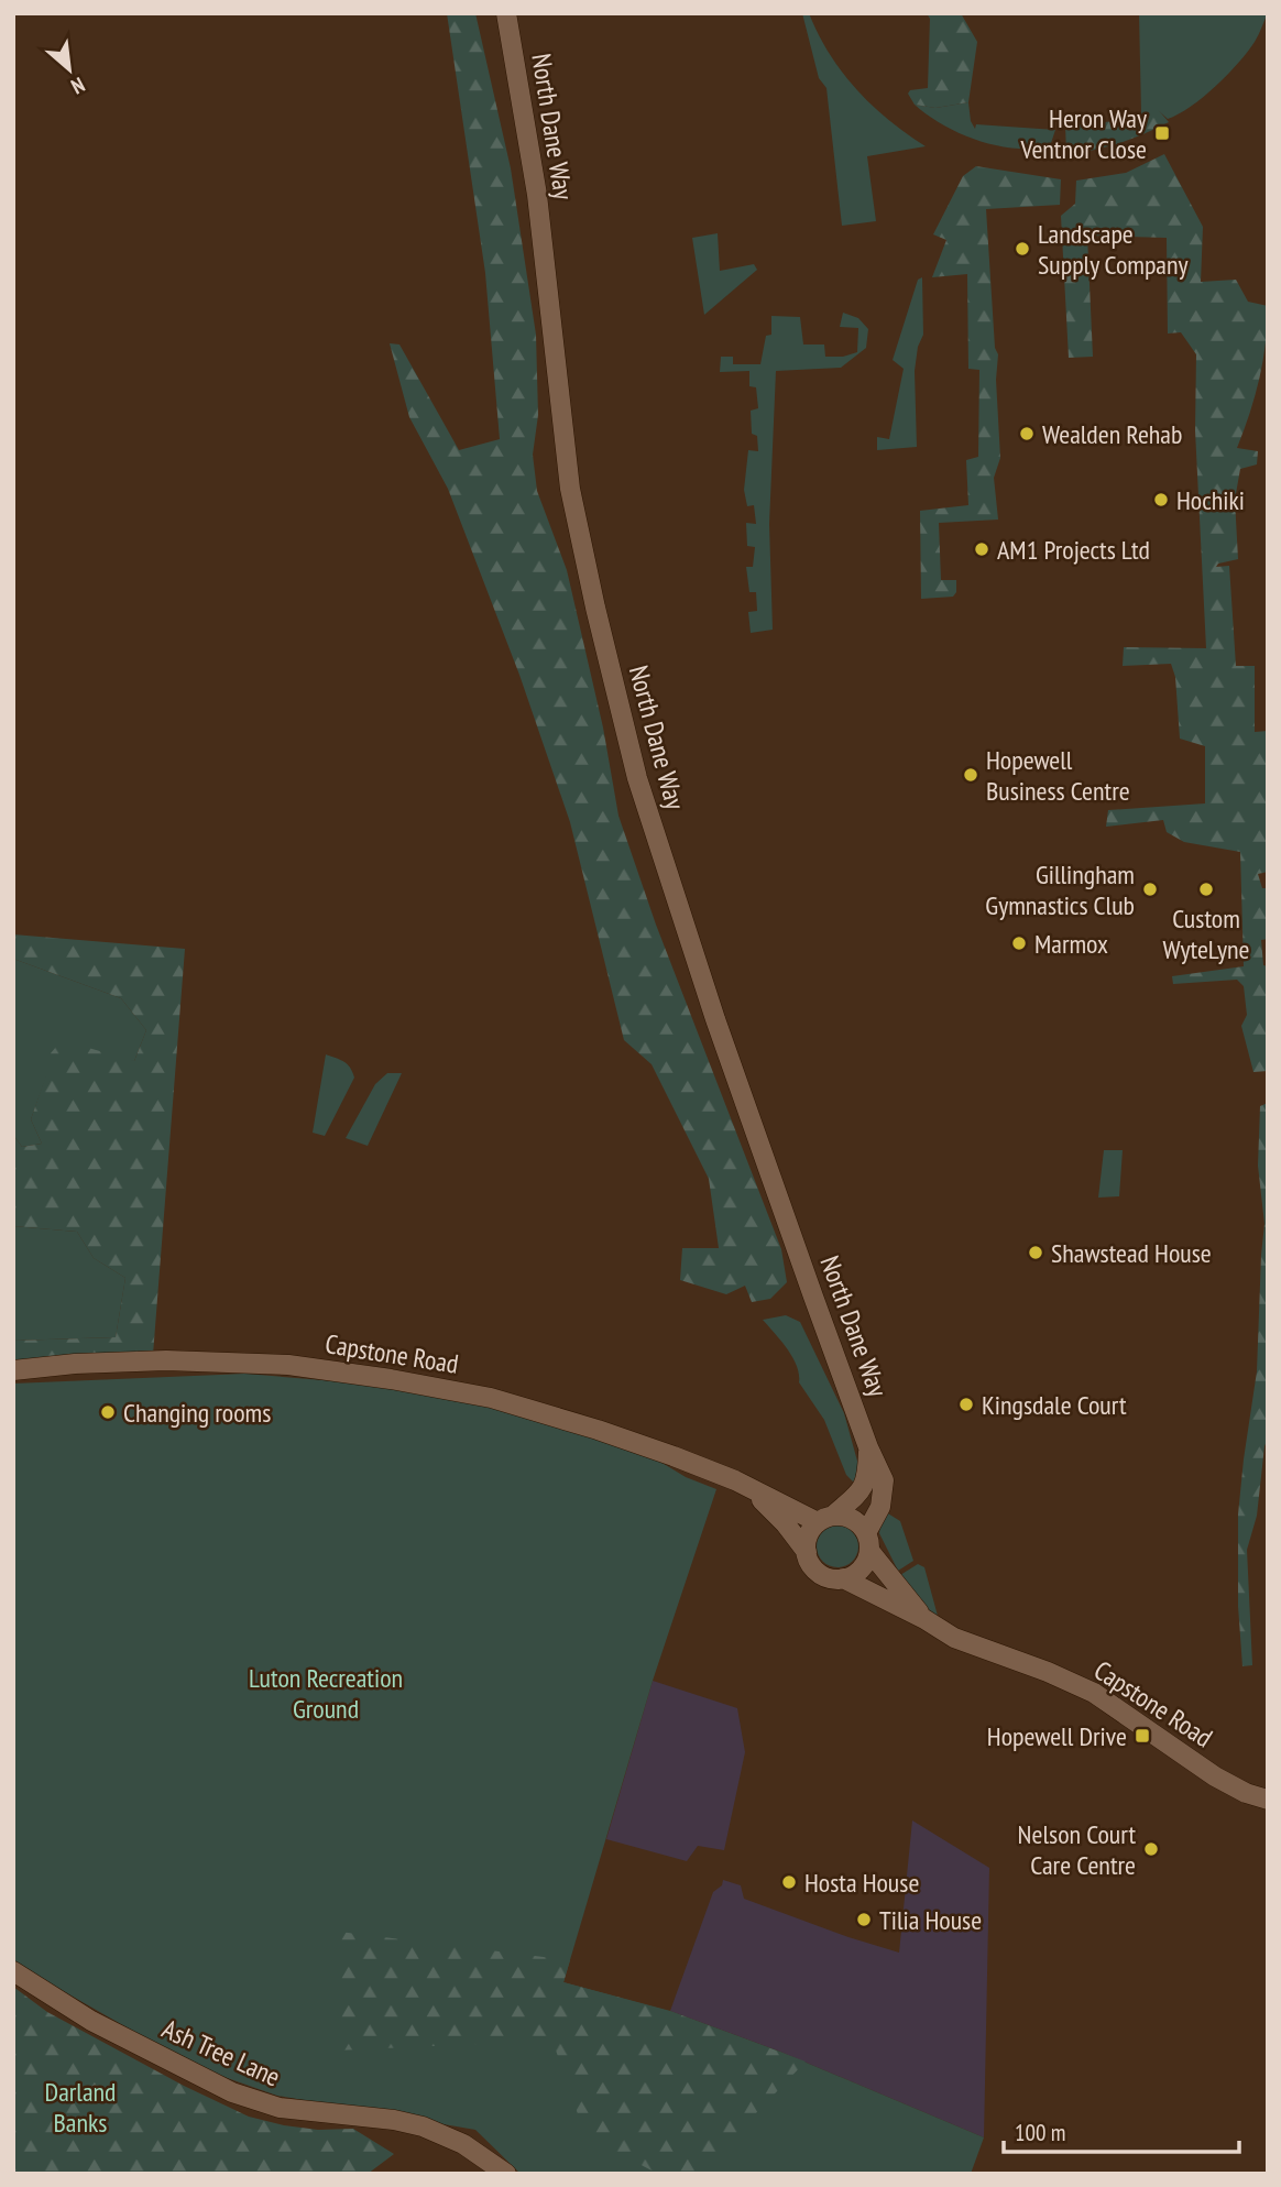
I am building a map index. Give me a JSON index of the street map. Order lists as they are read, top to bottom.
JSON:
{
  "streets": {
    "street": ["North Dane Way", "Capstone Road", "Ash Tree Lane"]
  },
  "crossings": [
    ["North Dane Way", "Capstone Road"]
  ],
  "parks": ["Luton Recreation Ground", "Darland Banks"],
  "places": {
    "transit": ["Heron Way Ventnor Close", "Hopewell Drive"],
    "other": [
      "Landscape Supply Company",
      "Wealden Rehab",
      "Hochiki",
      "AM1 Projects Ltd",
      "Hopewell Business Centre",
      "Gillingham Gymnastics Club",
      "Custom WyteLyne",
      "Marmox",
      "Shawstead House",
      "Kingsdale Court",
      "Changing rooms",
      "Nelson Court Care Centre",
      "Hosta House",
      "Tilia House"
    ]
  },
  "scale_bar": "100 m",
  "north": "bottom right"
}
